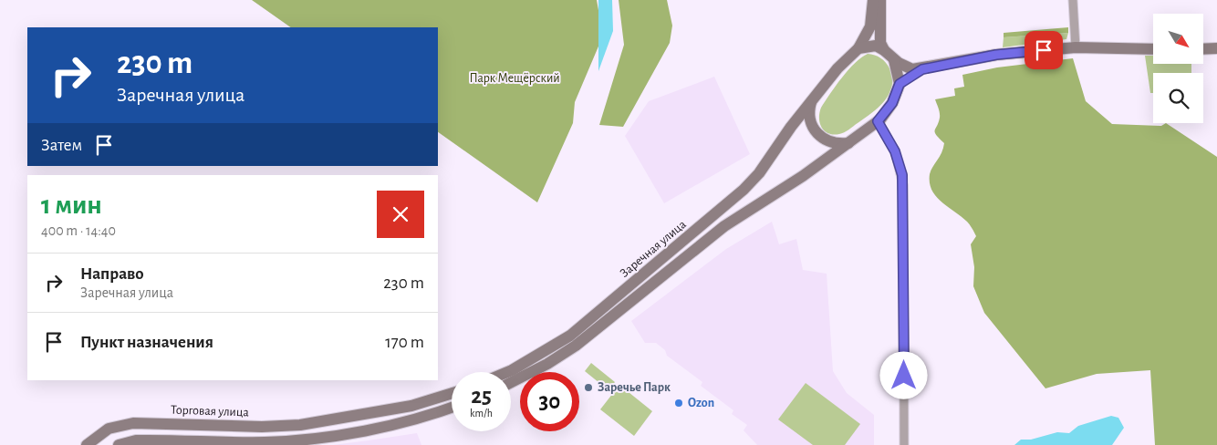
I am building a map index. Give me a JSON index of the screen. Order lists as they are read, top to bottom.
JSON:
{
  "streets": {
    "street": ["Заречная улица", "Торговая улица"]
  },
  "parks": ["Парк Мещёрский"],
  "places": ["Заречье Парк", "Ozon"],
  "north": "bottom right",
  "page": {
    "turn": ["230 m", "Заречная улица"],
    "then": "Затем",
    "heading": ["1 мин", "400 m · 14:40"],
    "list": [
      {
        "name": "Направо",
        "note": "Заречная улица",
        "value": "230 m"
      },
      {
        "name": "Пункт назначения",
        "value": "170 m"
      }
    ],
    "speed": "25 km/h",
    "limit": "30"
  }
}
